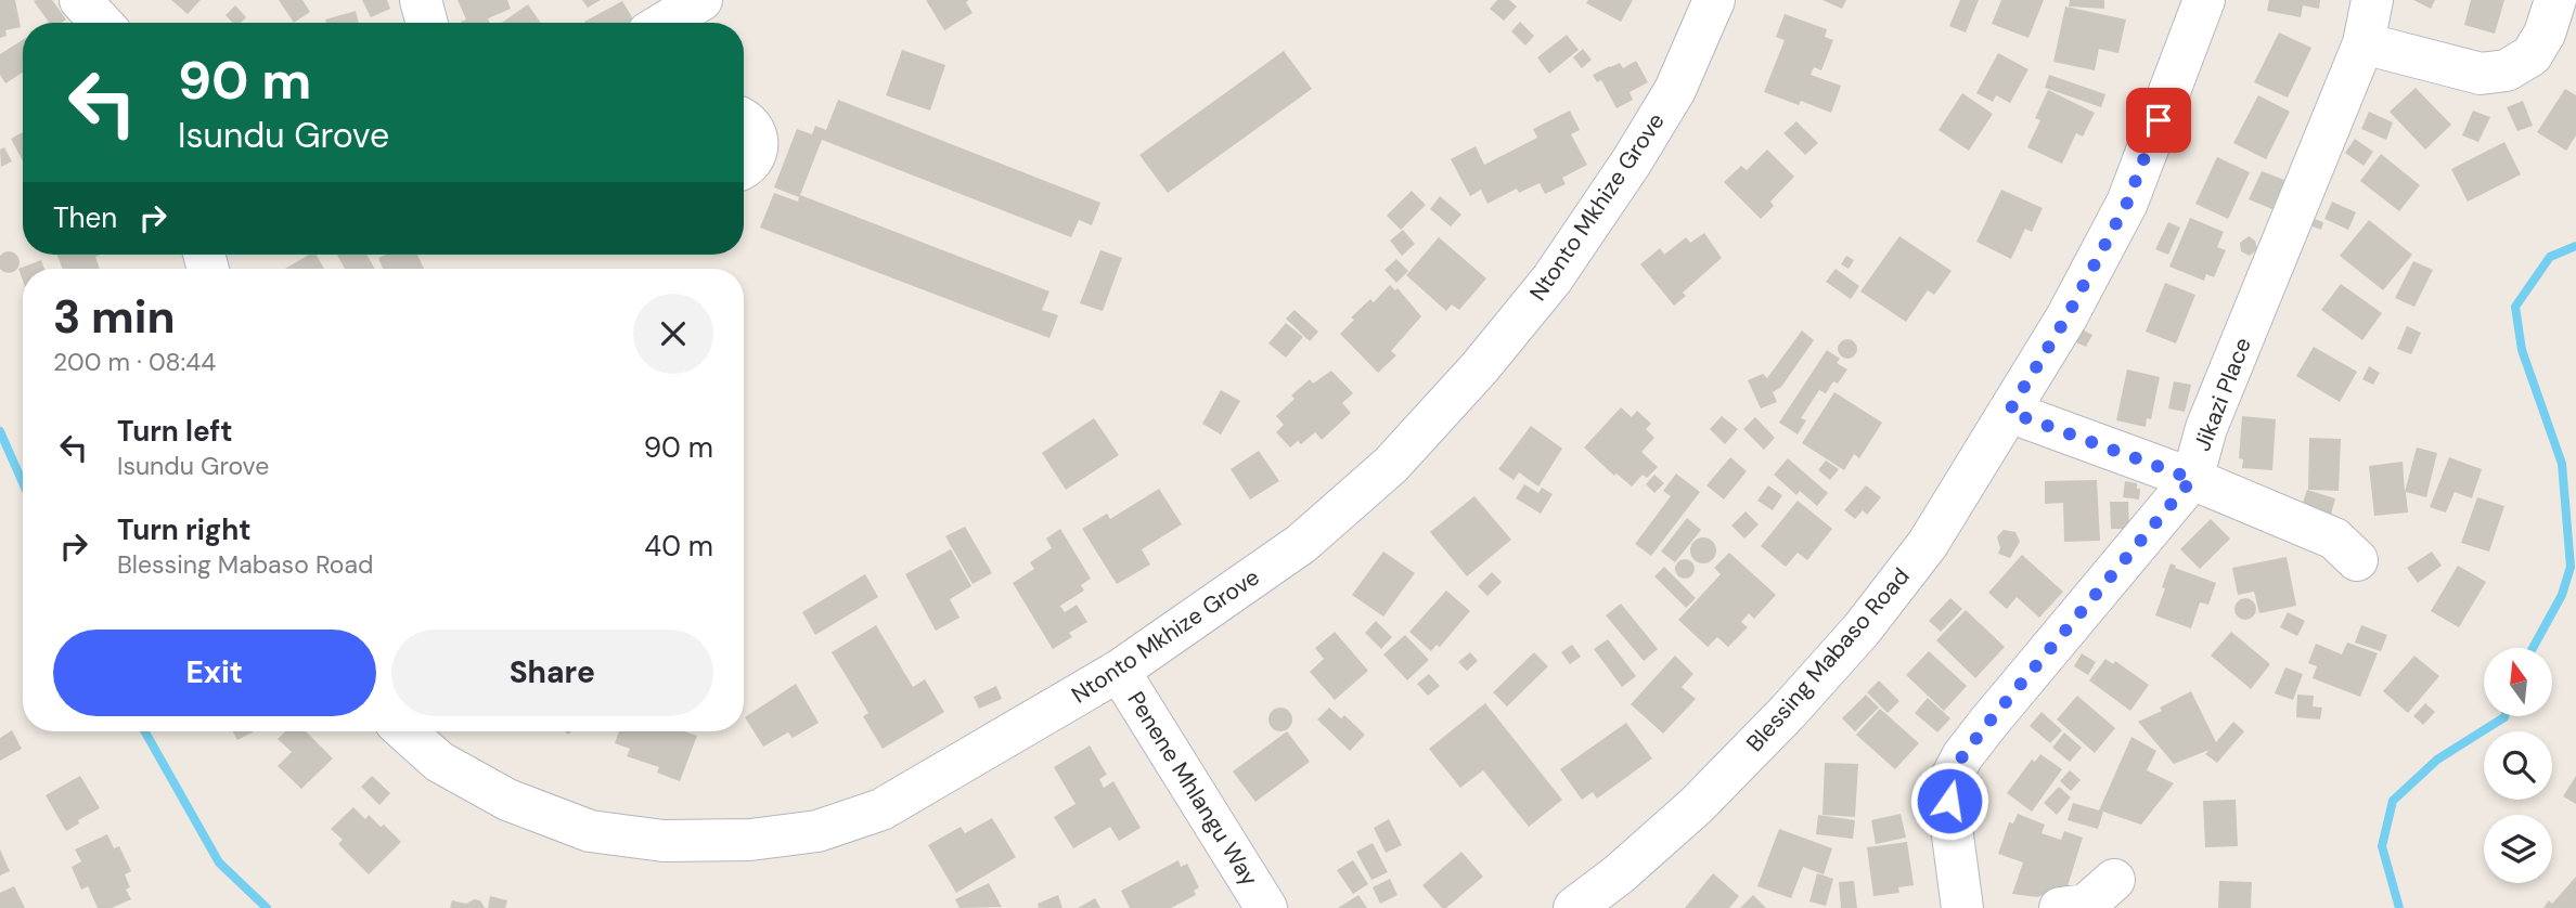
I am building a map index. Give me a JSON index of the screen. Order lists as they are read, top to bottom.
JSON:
{
  "streets": {
    "street": [
      "Ntonto Mkhize Grove",
      "Jikazi Place",
      "Blessing Mabaso Road",
      "Penene Mhlangu Way"
    ]
  },
  "crossings": [
    ["Ntonto Mkhize Grove", "Penene Mhlangu Way"]
  ],
  "north": "top",
  "page": {
    "turn": ["90 m", "Isundu Grove"],
    "then": "Then",
    "heading": ["3 min", "200 m · 08:44"],
    "list": [
      {
        "name": "Turn left",
        "note": "Isundu Grove",
        "value": "90 m"
      },
      {
        "name": "Turn right",
        "note": "Blessing Mabaso Road",
        "value": "40 m"
      }
    ],
    "buttons": ["Exit", "Share"]
  }
}
